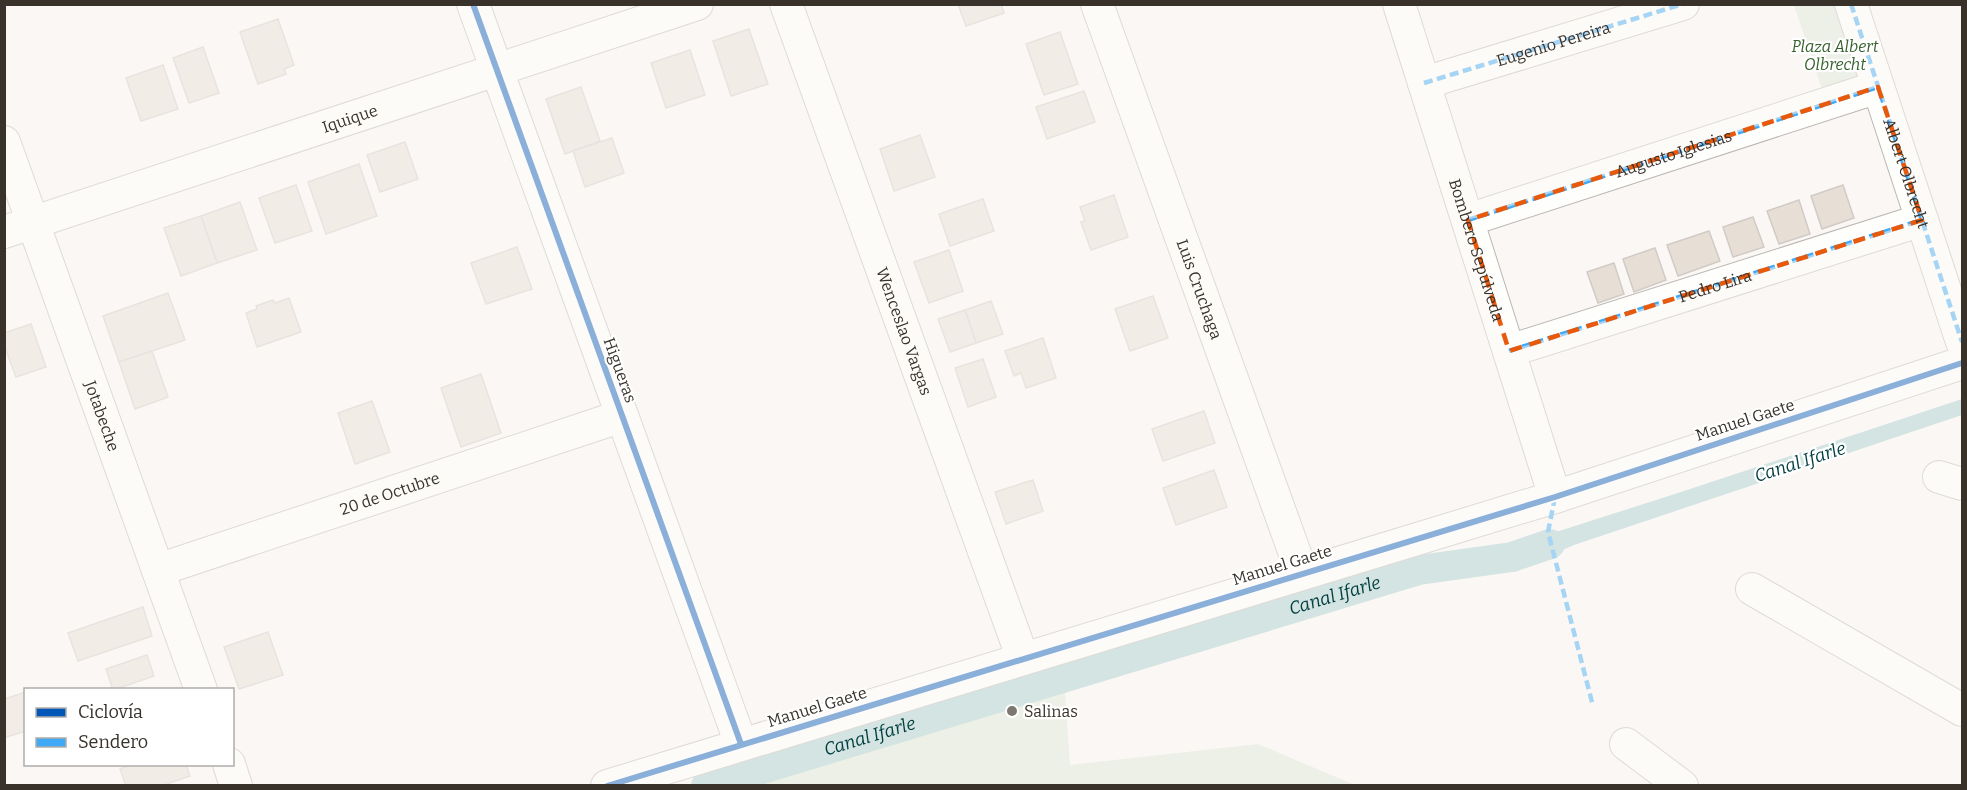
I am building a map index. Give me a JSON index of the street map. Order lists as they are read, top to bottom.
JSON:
{
  "streets": {
    "street": [
      "Eugenio Pereira",
      "Iquique",
      "Augusto Iglesias",
      "Albert Olbrecht",
      "Bombero Sepúlveda",
      "Pedro Lira",
      "Luis Cruchaga",
      "Wenceslao Vargas",
      "Higueras",
      "Jotabeche",
      "Manuel Gaete",
      "20 de Octubre"
    ]
  },
  "crossings": [
    ["Eugenio Pereira", "Bombero Sepúlveda"],
    ["Iquique", "Higueras"],
    ["Iquique", "Jotabeche"],
    ["Augusto Iglesias", "Albert Olbrecht"],
    ["Augusto Iglesias", "Bombero Sepúlveda"],
    ["Albert Olbrecht", "Pedro Lira"],
    ["Bombero Sepúlveda", "Pedro Lira"],
    ["Bombero Sepúlveda", "Manuel Gaete"],
    ["Luis Cruchaga", "Manuel Gaete"],
    ["Wenceslao Vargas", "Manuel Gaete"],
    ["Higueras", "Manuel Gaete"],
    ["Higueras", "20 de Octubre"],
    ["Jotabeche", "20 de Octubre"]
  ],
  "water": ["Canal Ifarle"],
  "parks": ["Plaza Albert Olbrecht"],
  "places": ["Salinas"],
  "legend": ["Ciclovía", "Sendero"]
}
